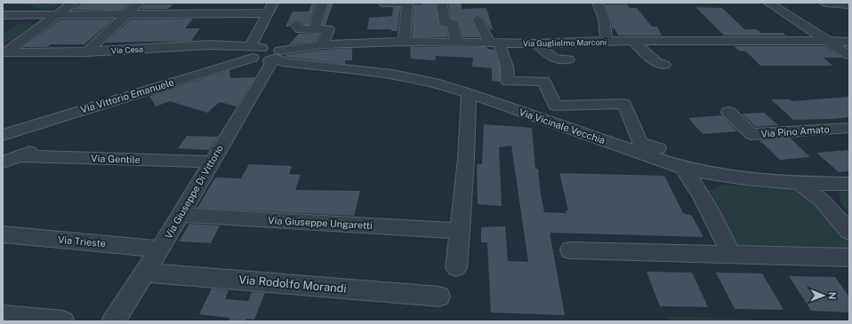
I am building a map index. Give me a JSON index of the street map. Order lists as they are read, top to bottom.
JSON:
{
  "streets": {
    "street": [
      "Via Guglielmo Marconi",
      "Via Cesa",
      "Via Vittorio Emanuele",
      "Via Vicinale Vecchia",
      "Via Pino Amato",
      "Via Gentile",
      "Via Giuseppe Di Vittorio",
      "Via Giuseppe Ungaretti",
      "Via Trieste",
      "Via Rodolfo Morandi"
    ]
  },
  "crossings": [
    ["Via Guglielmo Marconi", "Via Cesa"],
    ["Via Guglielmo Marconi", "Via Vittorio Emanuele"],
    ["Via Guglielmo Marconi", "Via Vicinale Vecchia"],
    ["Via Guglielmo Marconi", "Via Giuseppe Di Vittorio"],
    ["Via Cesa", "Via Vittorio Emanuele"],
    ["Via Cesa", "Via Vicinale Vecchia"],
    ["Via Cesa", "Via Giuseppe Di Vittorio"],
    ["Via Vittorio Emanuele", "Via Vicinale Vecchia"],
    ["Via Vittorio Emanuele", "Via Giuseppe Di Vittorio"],
    ["Via Vicinale Vecchia", "Via Giuseppe Di Vittorio"],
    ["Via Gentile", "Via Giuseppe Di Vittorio"],
    ["Via Giuseppe Di Vittorio", "Via Giuseppe Ungaretti"],
    ["Via Giuseppe Di Vittorio", "Via Trieste"],
    ["Via Giuseppe Di Vittorio", "Via Rodolfo Morandi"]
  ],
  "north": "right"
}
